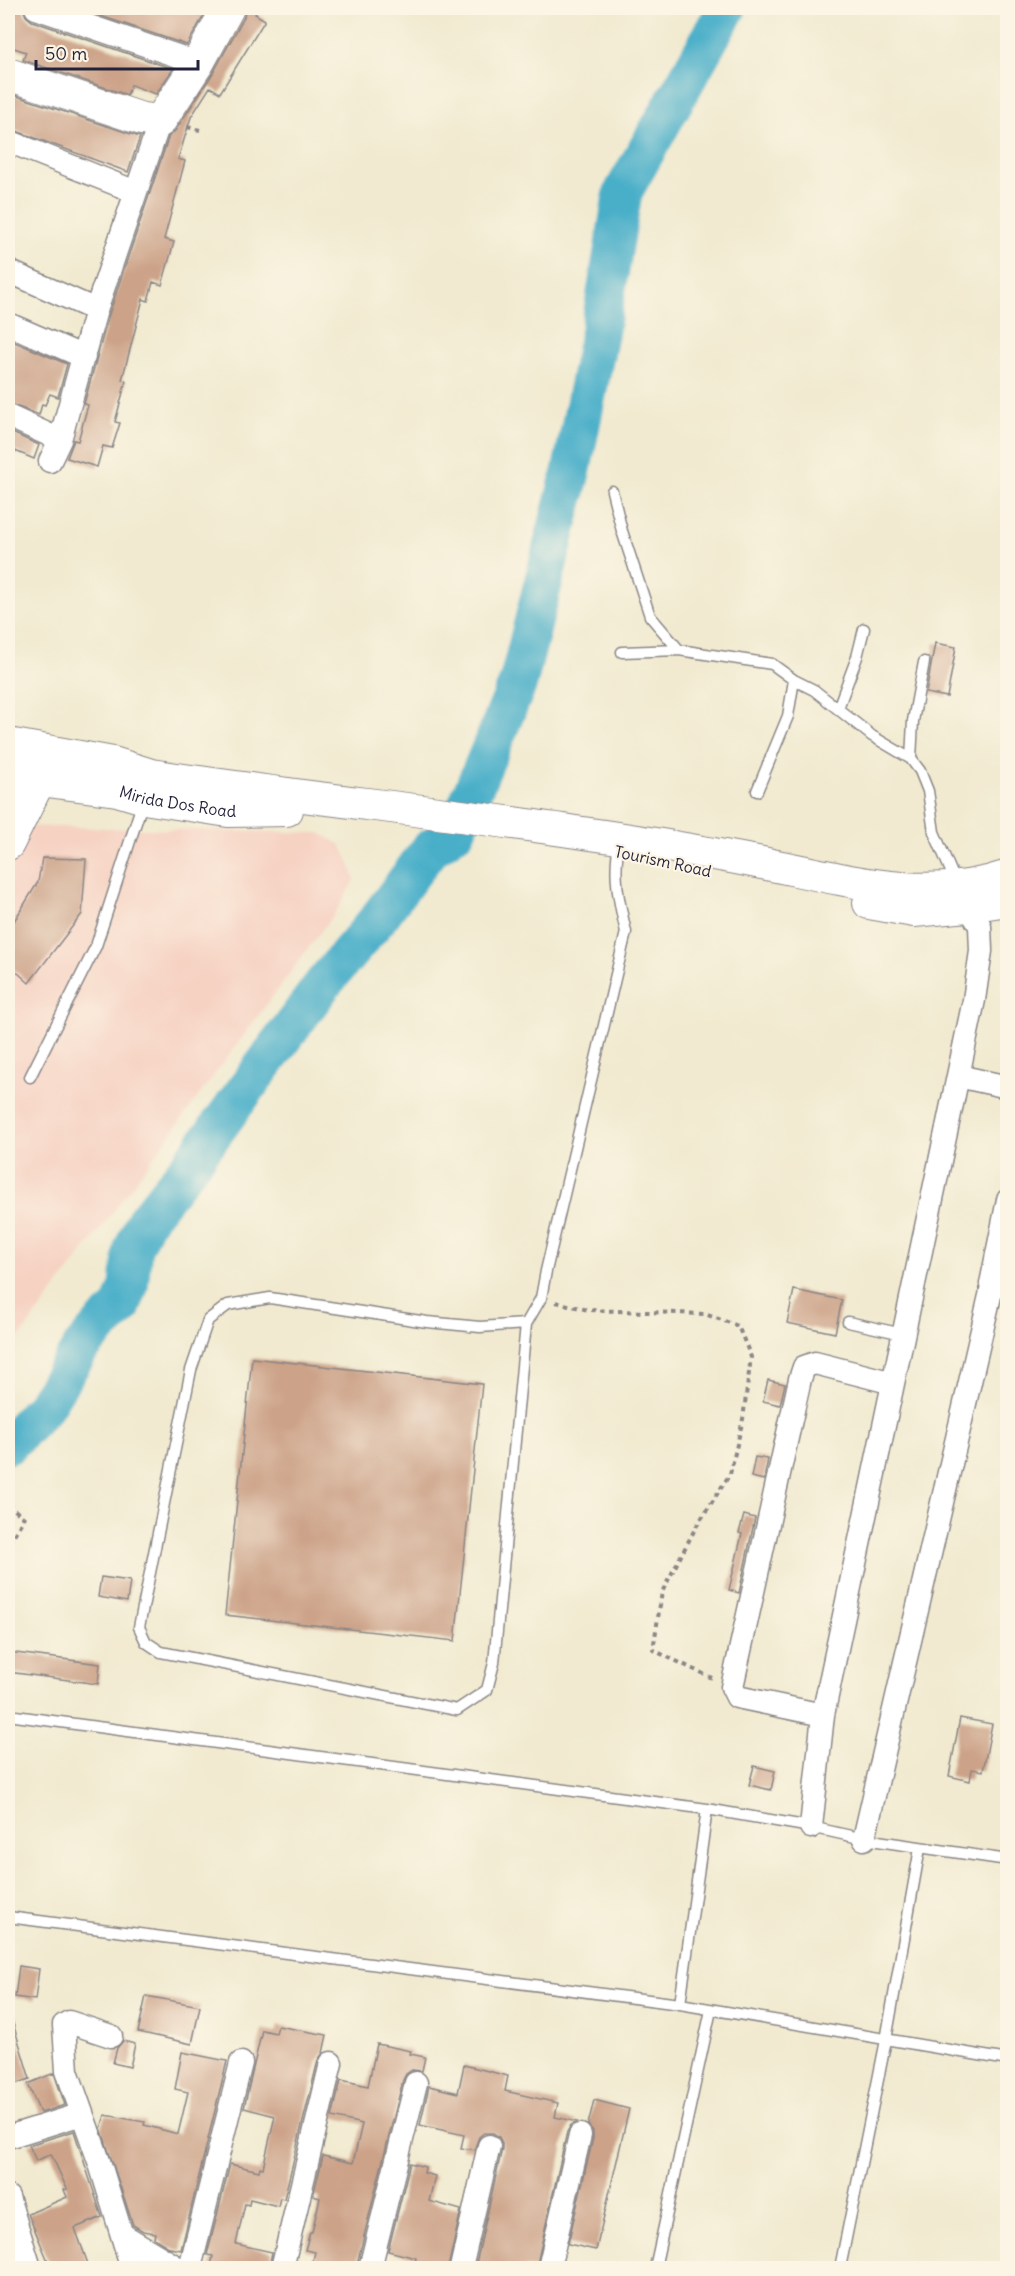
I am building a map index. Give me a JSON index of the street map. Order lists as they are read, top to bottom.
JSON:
{
  "streets": {
    "main road": ["Mirida Dos Road", "Tourism Road"]
  },
  "crossings": [
    ["Mirida Dos Road", "Tourism Road"]
  ],
  "scale_bar": "50 m"
}
